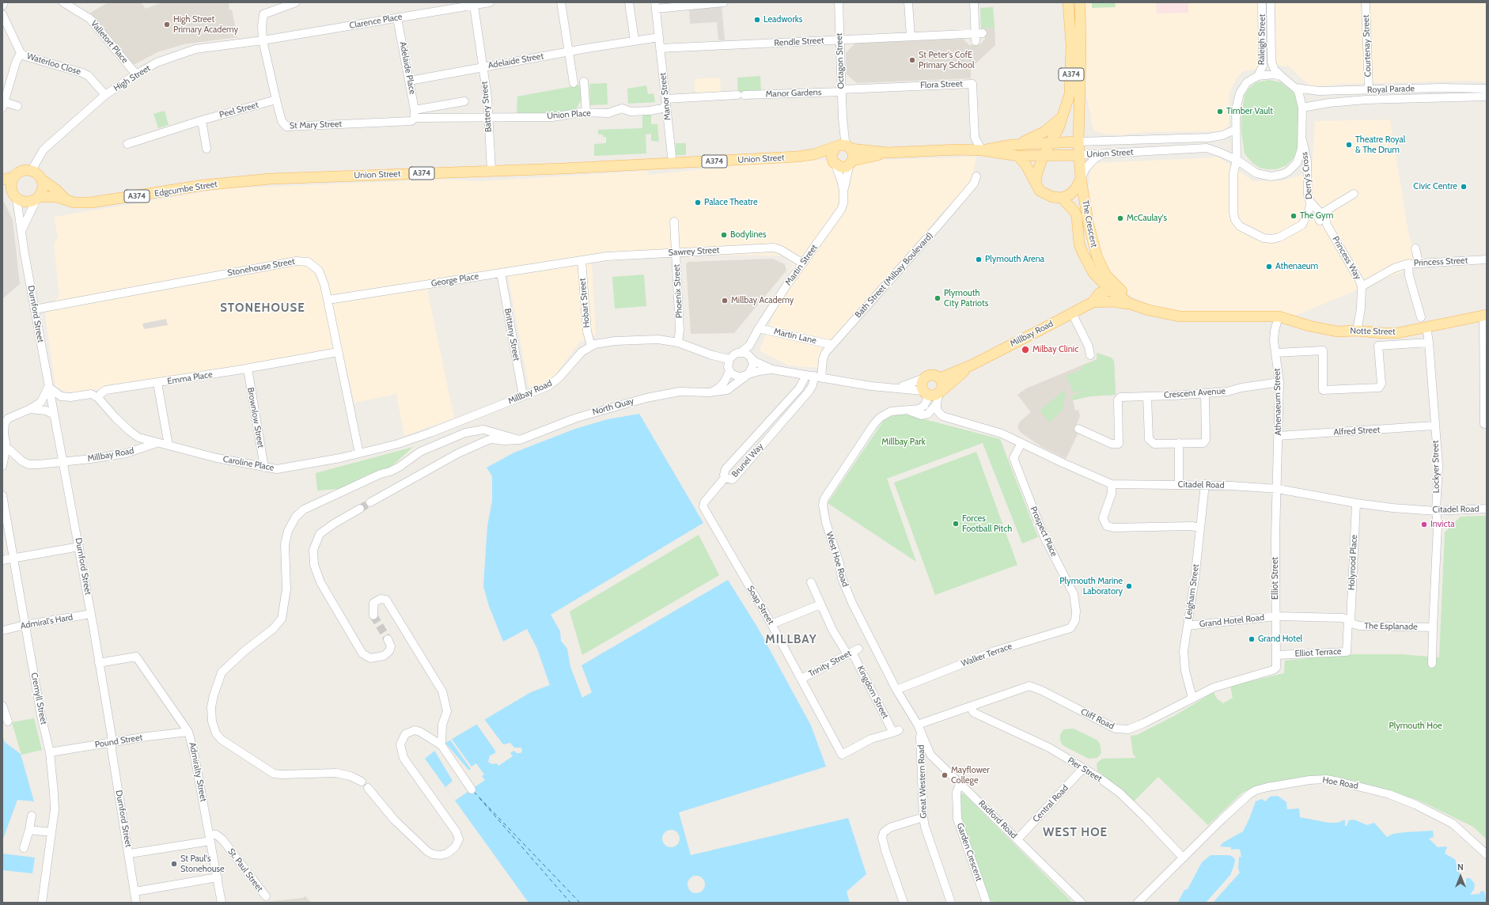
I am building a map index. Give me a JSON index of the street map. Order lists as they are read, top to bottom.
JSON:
{
  "streets": {
    "main road": [
      "A374",
      "Union Street",
      "Edgcumbe Street",
      "The Crescent",
      "Notte Street",
      "Millbay Road"
    ],
    "street": [
      "Clarence Place",
      "Raleigh Street",
      "Valletort Place",
      "Rendle Street",
      "Courtenay Street",
      "Adelaide Street",
      "Octagon Street",
      "Waterloo Close",
      "Adelaide Place",
      "High Street",
      "Flora Street",
      "Royal Parade",
      "Manor Gardens",
      "Manor Street",
      "Battery Street",
      "Peel Street",
      "Union Place",
      "St Mary Street",
      "Derry's Cross",
      "Sawrey Street",
      "Princess Way",
      "Princess Street",
      "Martin Street",
      "Stonehouse Street",
      "Bath Street (Milbay Boulevard)",
      "George Place",
      "Phoenix Street",
      "Hobart Street",
      "Durnford Street",
      "Brittany Street",
      "Martin Lane",
      "Emma Place",
      "Crescent Avenue",
      "Athenaeum Street",
      "North Quay",
      "Brownlow Street",
      "Alfred Street",
      "Brunel Way",
      "Caroline Place",
      "Lockyer Street",
      "Citadel Road",
      "Prospect Place",
      "West Hoe Road",
      "Holyrood Place",
      "Elliot Street",
      "Leigham Street",
      "Soap Street",
      "Grand Hotel Road",
      "Admiral's Hard",
      "The Esplanade",
      "Elliot Terrace",
      "Walker Terrace",
      "Trinity Street",
      "Kingdom Street",
      "Cremyll Street",
      "Cliff Road",
      "Pound Street",
      "Pier Street",
      "Admiralty Street",
      "Great Western Road",
      "Hoe Road",
      "Central Road",
      "Radford Road",
      "Garden Crescent",
      "St. Paul Street"
    ]
  },
  "crossings": [
    ["Clarence Place", "Adelaide Place"],
    ["Clarence Place", "High Street"],
    ["Clarence Place", "Battery Street"],
    ["Clarence Place", "St Mary Street"],
    ["Raleigh Street", "Royal Parade"],
    ["Raleigh Street", "Union Street"],
    ["Raleigh Street", "Derry's Cross"],
    ["Valletort Place", "High Street"],
    ["Rendle Street", "Octagon Street"],
    ["Rendle Street", "Manor Street"],
    ["Courtenay Street", "Royal Parade"],
    ["Adelaide Street", "Adelaide Place"],
    ["Adelaide Street", "Battery Street"],
    ["Octagon Street", "Flora Street"],
    ["Octagon Street", "Manor Gardens"],
    ["Octagon Street", "Union Street"],
    ["Octagon Street", "Martin Street"],
    ["Waterloo Close", "High Street"],
    ["Adelaide Place", "St Mary Street"],
    ["A374", "High Street"],
    ["A374", "Union Street"],
    ["A374", "Edgcumbe Street"],
    ["A374", "The Crescent"],
    ["A374", "Durnford Street"],
    ["High Street", "St Mary Street"],
    ["High Street", "Durnford Street"],
    ["Flora Street", "Manor Gardens"],
    ["Flora Street", "Union Street"],
    ["Royal Parade", "Union Street"],
    ["Royal Parade", "Derry's Cross"],
    ["Manor Gardens", "Manor Street"],
    ["Manor Gardens", "Union Place"],
    ["Manor Street", "Union Place"],
    ["Battery Street", "Union Place"],
    ["Battery Street", "Union Street"],
    ["Peel Street", "St Mary Street"],
    ["Union Street", "Derry's Cross"],
    ["Union Street", "Edgcumbe Street"],
    ["Union Street", "The Crescent"],
    ["Union Street", "Martin Street"],
    ["Derry's Cross", "Princess Way"],
    ["The Crescent", "Notte Street"],
    ["The Crescent", "Millbay Road"],
    ["Sawrey Street", "Martin Street"],
    ["Sawrey Street", "George Place"],
    ["Sawrey Street", "Phoenix Street"],
    ["Sawrey Street", "Hobart Street"],
    ["Princess Way", "Princess Street"],
    ["Princess Way", "Notte Street"],
    ["Martin Street", "Millbay Road"],
    ["Martin Street", "Martin Lane"],
    ["Martin Street", "North Quay"],
    ["Stonehouse Street", "George Place"],
    ["Stonehouse Street", "Durnford Street"],
    ["Stonehouse Street", "Millbay Road"],
    ["Stonehouse Street", "Emma Place"],
    ["Stonehouse Street", "Caroline Place"],
    ["Bath Street (Milbay Boulevard)", "Martin Lane"],
    ["Bath Street (Milbay Boulevard)", "Brunel Way"],
    ["George Place", "Hobart Street"],
    ["George Place", "Brittany Street"],
    ["Phoenix Street", "Millbay Road"],
    ["Hobart Street", "Millbay Road"],
    ["Durnford Street", "Millbay Road"],
    ["Durnford Street", "Admiral's Hard"],
    ["Durnford Street", "Pound Street"],
    ["Durnford Street", "Admiralty Street"],
    ["Notte Street", "Athenaeum Street"],
    ["Notte Street", "Lockyer Street"],
    ["Millbay Road", "Brittany Street"],
    ["Millbay Road", "North Quay"],
    ["Millbay Road", "Caroline Place"],
    ["Millbay Road", "West Hoe Road"],
    ["Emma Place", "Brownlow Street"],
    ["Crescent Avenue", "Athenaeum Street"],
    ["Athenaeum Street", "Alfred Street"],
    ["Athenaeum Street", "Citadel Road"],
    ["Athenaeum Street", "Elliot Street"],
    ["Brownlow Street", "Caroline Place"],
    ["Alfred Street", "Lockyer Street"],
    ["Brunel Way", "Soap Street"],
    ["Lockyer Street", "Citadel Road"],
    ["Lockyer Street", "The Esplanade"],
    ["Citadel Road", "Prospect Place"],
    ["Citadel Road", "West Hoe Road"],
    ["Citadel Road", "Holyrood Place"],
    ["Citadel Road", "Elliot Street"],
    ["Citadel Road", "Leigham Street"],
    ["Prospect Place", "Walker Terrace"],
    ["West Hoe Road", "Walker Terrace"],
    ["West Hoe Road", "Cliff Road"],
    ["West Hoe Road", "Great Western Road"],
    ["West Hoe Road", "Radford Road"],
    ["Holyrood Place", "Grand Hotel Road"],
    ["Holyrood Place", "The Esplanade"],
    ["Holyrood Place", "Elliot Terrace"],
    ["Elliot Street", "Grand Hotel Road"],
    ["Elliot Street", "Elliot Terrace"],
    ["Elliot Street", "Cliff Road"],
    ["Leigham Street", "Grand Hotel Road"],
    ["Leigham Street", "Cliff Road"],
    ["Soap Street", "Trinity Street"],
    ["Soap Street", "Kingdom Street"],
    ["Grand Hotel Road", "The Esplanade"],
    ["Grand Hotel Road", "Elliot Terrace"],
    ["Admiral's Hard", "Cremyll Street"],
    ["The Esplanade", "Elliot Terrace"],
    ["Trinity Street", "Kingdom Street"],
    ["Cremyll Street", "Pound Street"],
    ["Cliff Road", "Pier Street"],
    ["Cliff Road", "Great Western Road"],
    ["Cliff Road", "Radford Road"],
    ["Pound Street", "Admiralty Street"],
    ["Pier Street", "Hoe Road"],
    ["Pier Street", "Central Road"],
    ["Admiralty Street", "St. Paul Street"],
    ["Great Western Road", "Radford Road"],
    ["Central Road", "Radford Road"],
    ["Radford Road", "Garden Crescent"]
  ],
  "districts": ["STONEHOUSE", "MILLBAY", "WEST HOE"],
  "parks": ["Millbay Park", "Plymouth Hoe"],
  "places": [
    "Leadworks",
    "High Street Primary Academy",
    "St Peter's CofE Primary School",
    "Timber Vault",
    "Theatre Royal & The Drum",
    "Civic Centre",
    "Palace Theatre",
    "The Gym",
    "McCaulay's",
    "Bodylines",
    "Plymouth Arena",
    "Athenaeum",
    "Plymouth City Patriots",
    "Millbay Academy",
    "Milbay Clinic",
    "Forces Football Pitch",
    "Invicta",
    "Plymouth Marine Laboratory",
    "Grand Hotel",
    "Mayflower College",
    "St Paul's Stonehouse"
  ],
  "north": "top"
}
